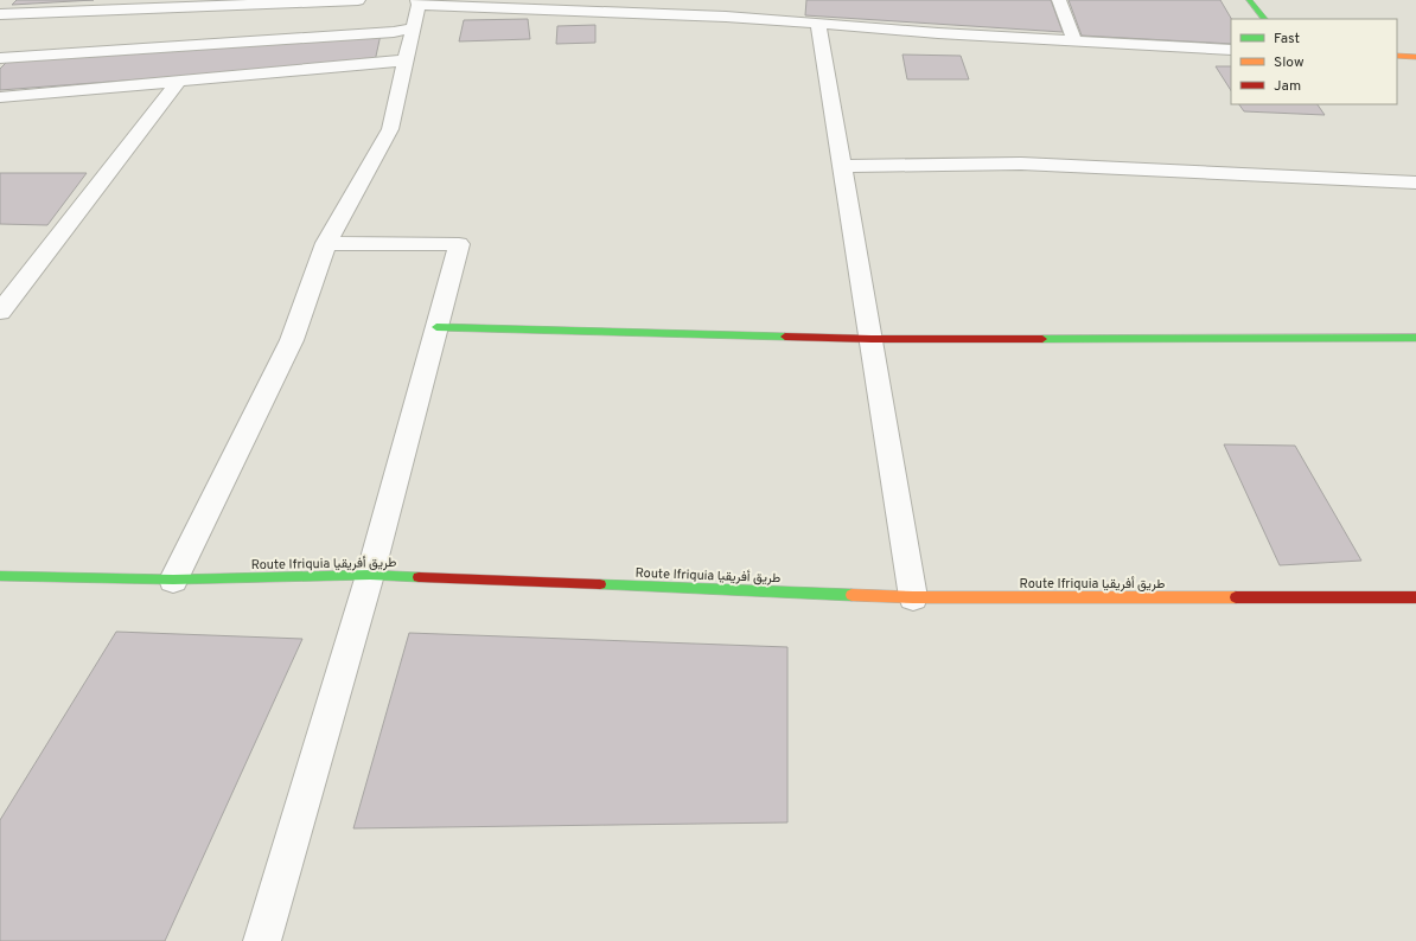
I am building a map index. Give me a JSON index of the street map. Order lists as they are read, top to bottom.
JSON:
{
  "streets": {
    "street": ["Route Ifriquia طريق أفريقيا"]
  },
  "legend": ["Fast", "Slow", "Jam"]
}
